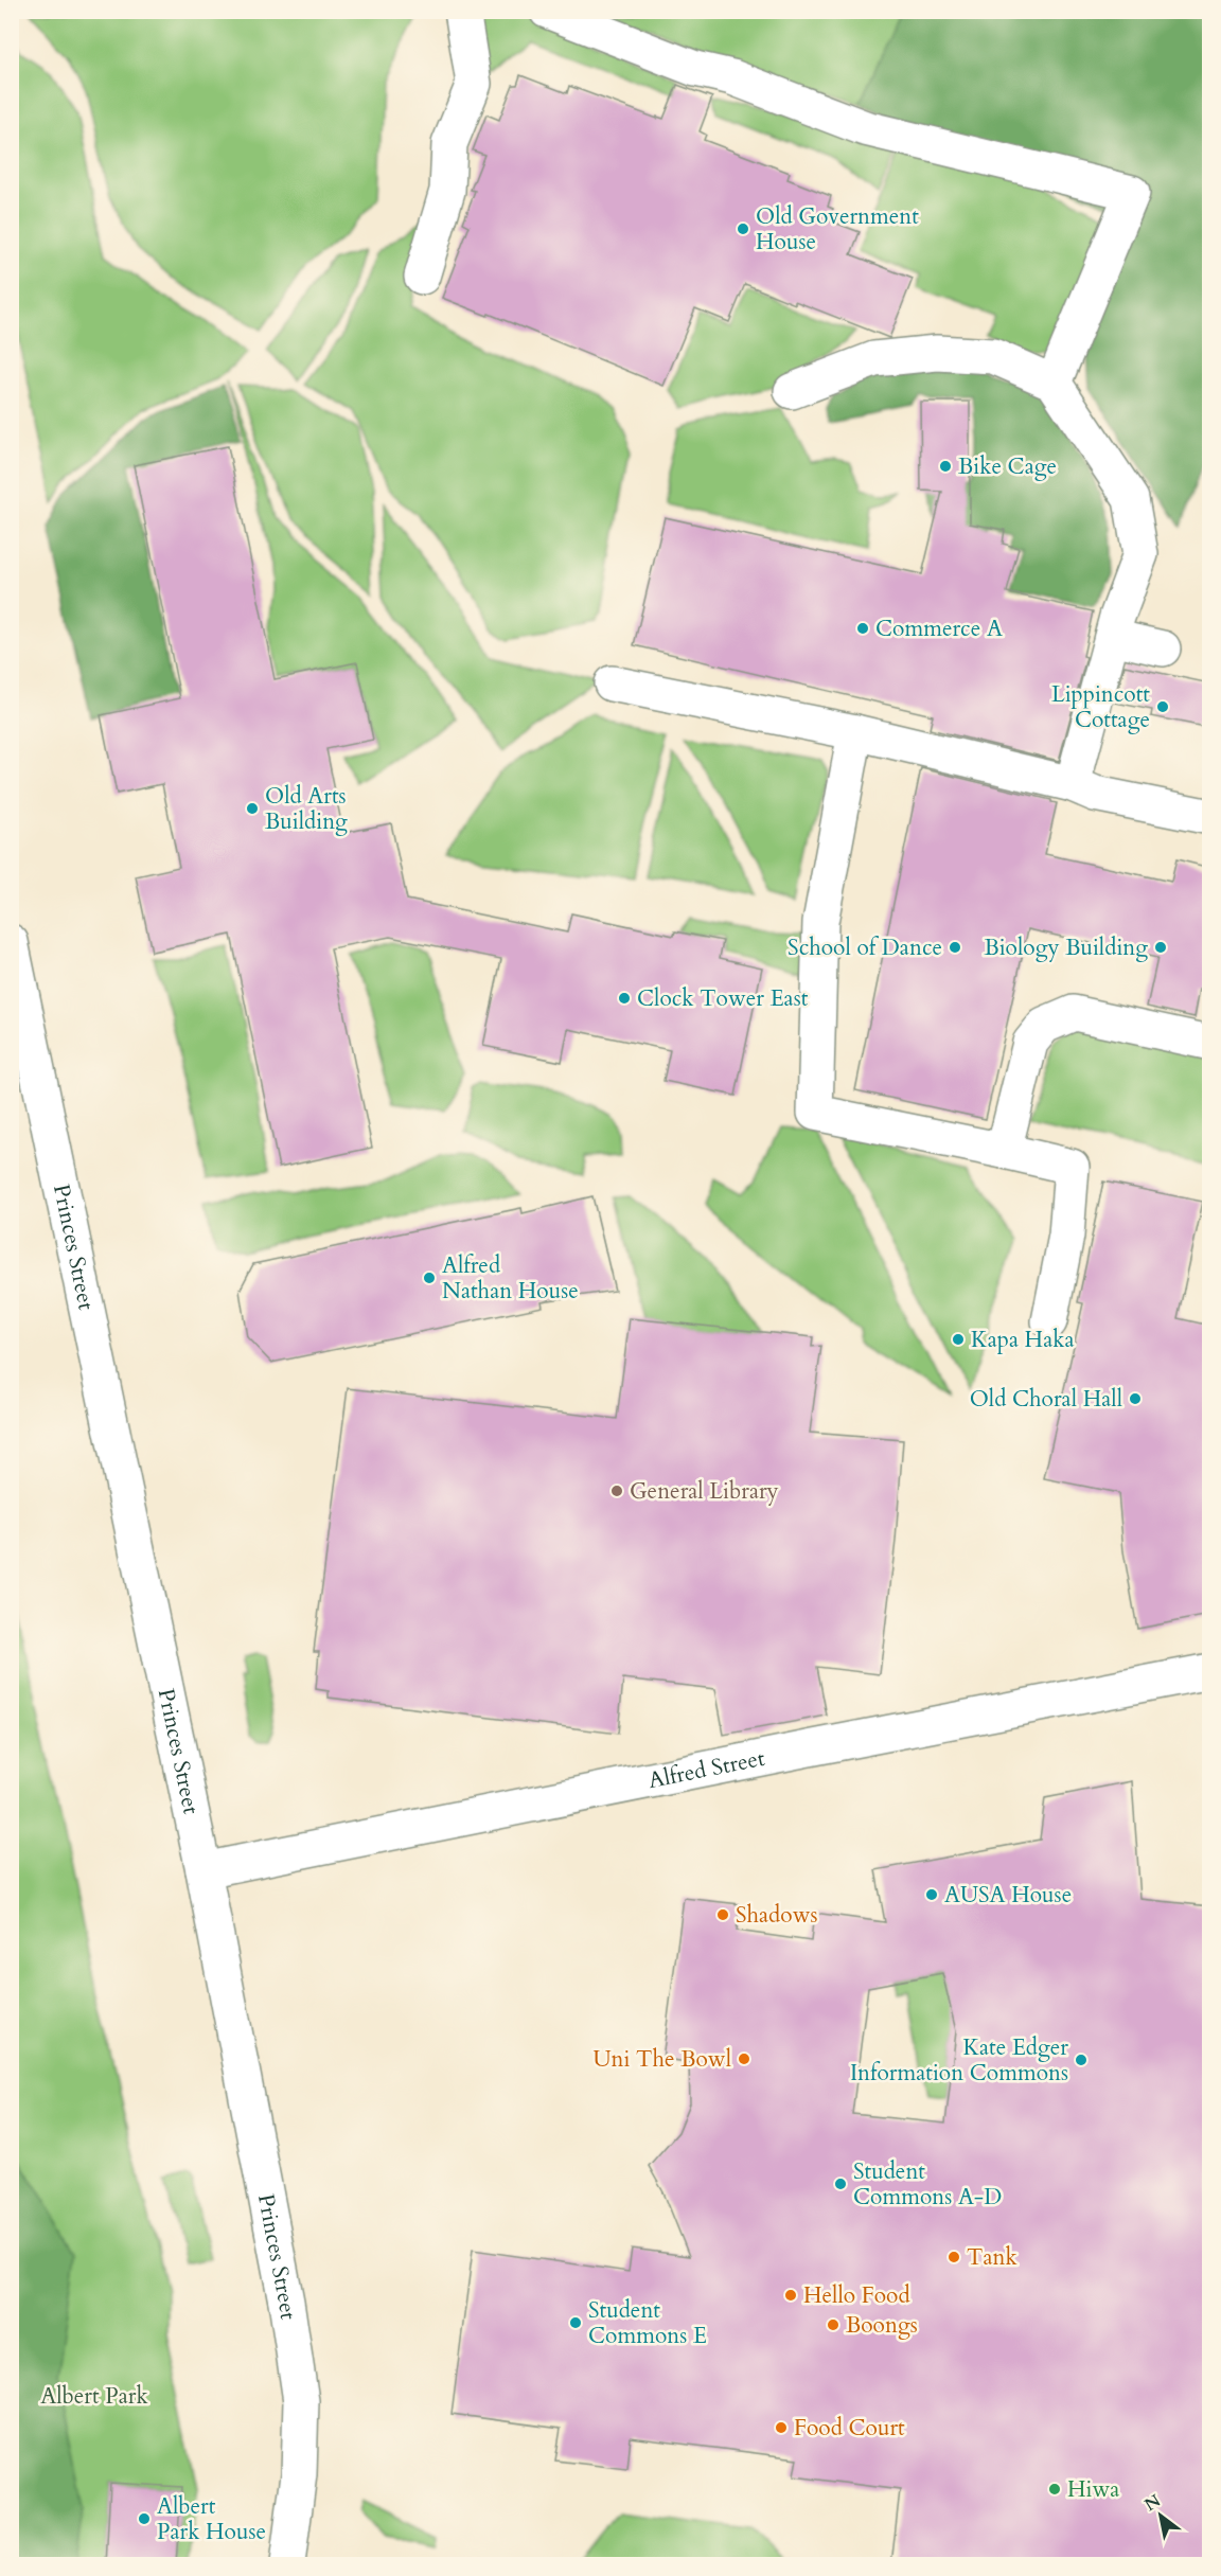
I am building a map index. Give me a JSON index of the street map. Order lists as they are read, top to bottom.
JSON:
{
  "streets": {
    "street": ["Princes Street", "Alfred Street"]
  },
  "crossings": [
    ["Princes Street", "Alfred Street"]
  ],
  "parks": ["Albert Park"],
  "places": [
    "Old Government House",
    "Bike Cage",
    "Commerce A",
    "Lippincott Cottage",
    "Old Arts Building",
    "School of Dance",
    "Biology Building",
    "Clock Tower East",
    "Alfred Nathan House",
    "Kapa Haka",
    "Old Choral Hall",
    "General Library",
    "AUSA House",
    "Shadows",
    "Uni The Bowl",
    "Kate Edger Information Commons",
    "Student Commons A-D",
    "Tank",
    "Hello Food",
    "Student Commons E",
    "Boongs",
    "Food Court",
    "Hiwa",
    "Albert Park House"
  ],
  "north": "top left"
}
